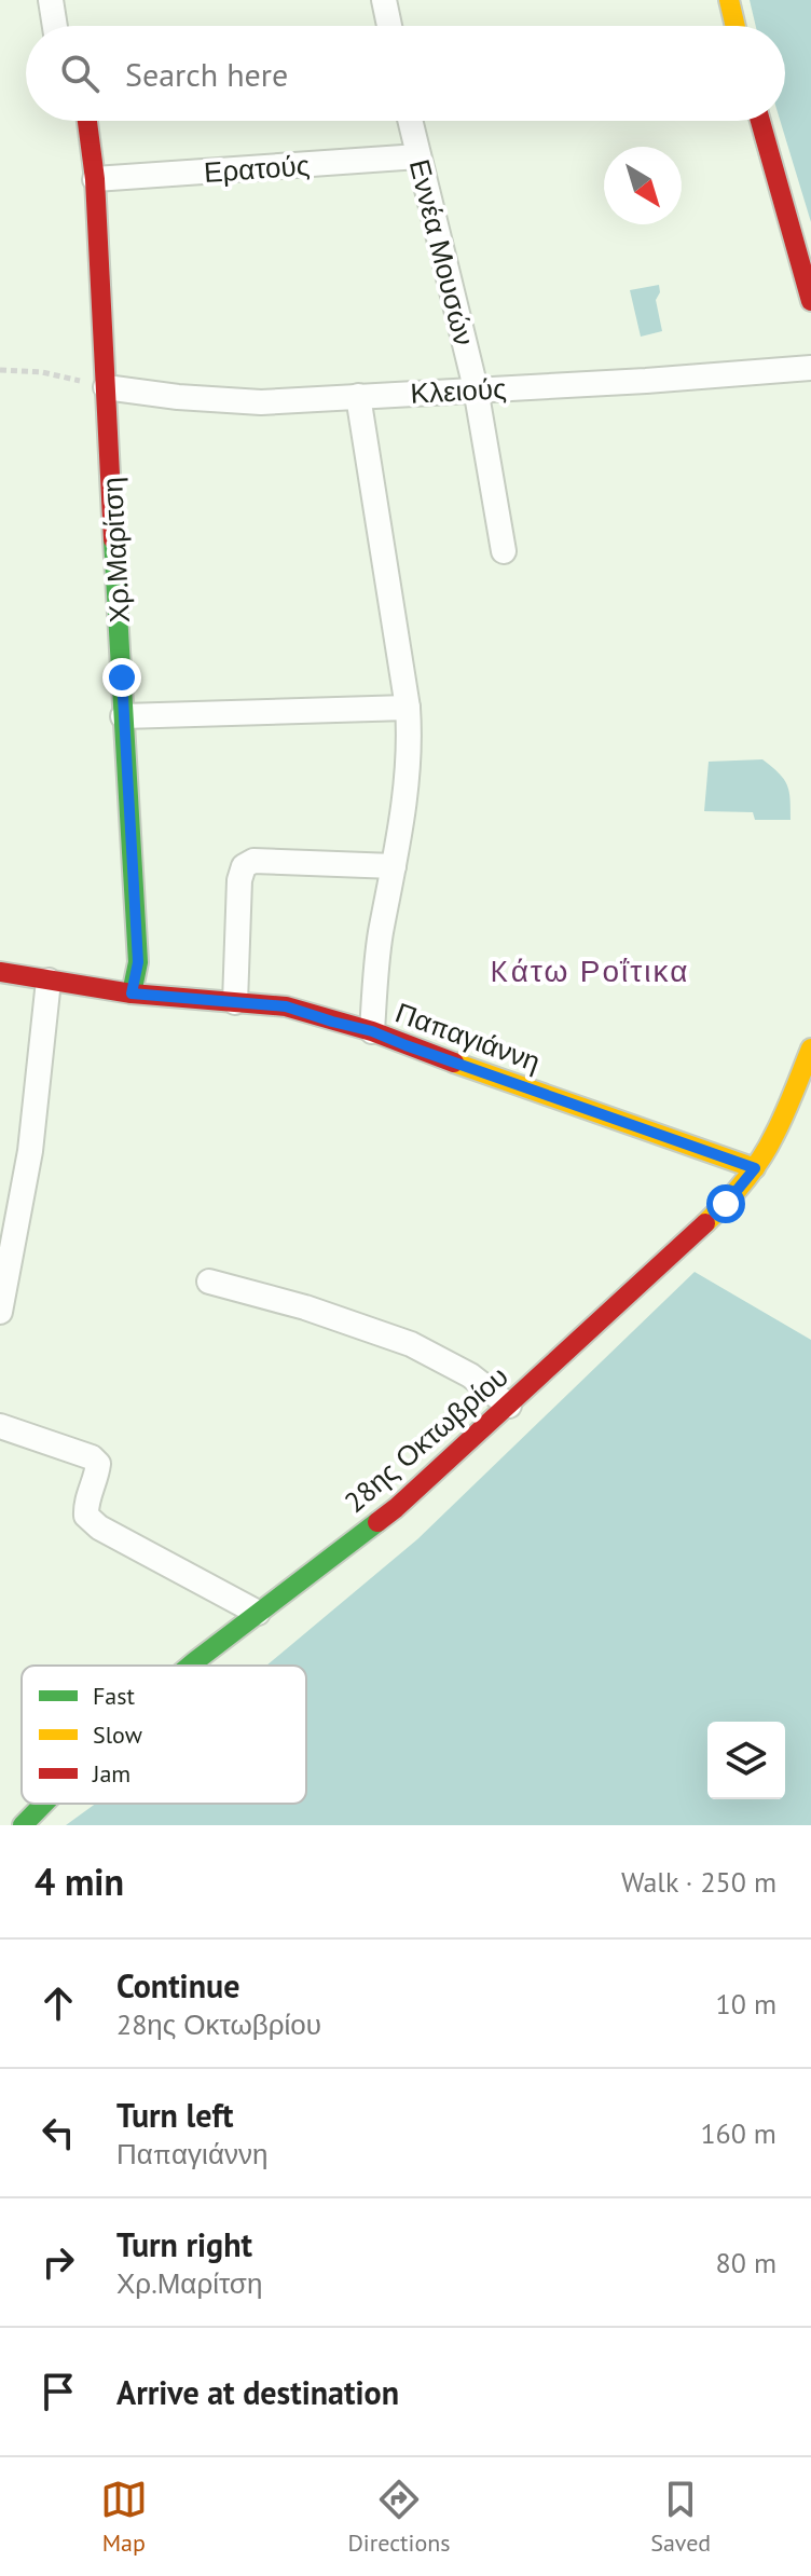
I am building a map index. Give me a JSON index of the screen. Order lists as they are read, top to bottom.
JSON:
{
  "streets": {
    "street": [
      "Ερατούς",
      "Εννέα Μουσών",
      "Κλειούς",
      "Χρ.Μαρίτση",
      "Παπαγιάννη",
      "28ης Οκτωβρίου"
    ]
  },
  "crossings": [
    ["Ερατούς", "Εννέα Μουσών"],
    ["Ερατούς", "Χρ.Μαρίτση"],
    ["Εννέα Μουσών", "Κλειούς"],
    ["Κλειούς", "Χρ.Μαρίτση"],
    ["Χρ.Μαρίτση", "Παπαγιάννη"],
    ["Παπαγιάννη", "28ης Οκτωβρίου"]
  ],
  "districts": ["Kάτω Ροΐτικα"],
  "legend": ["Fast", "Slow", "Jam"],
  "north": "bottom right",
  "page": {
    "search": "Search here",
    "heading": ["4 min", "Walk · 250 m"],
    "list": [
      ["Continue", "28ης Οκτωβρίου", "10 m"],
      ["Turn left", "Παπαγιάννη", "160 m"],
      ["Turn right", "Χρ.Μαρίτση", "80 m"],
      "Arrive at destination"
    ],
    "nav": ["Map", "Directions", "Saved"]
  }
}
